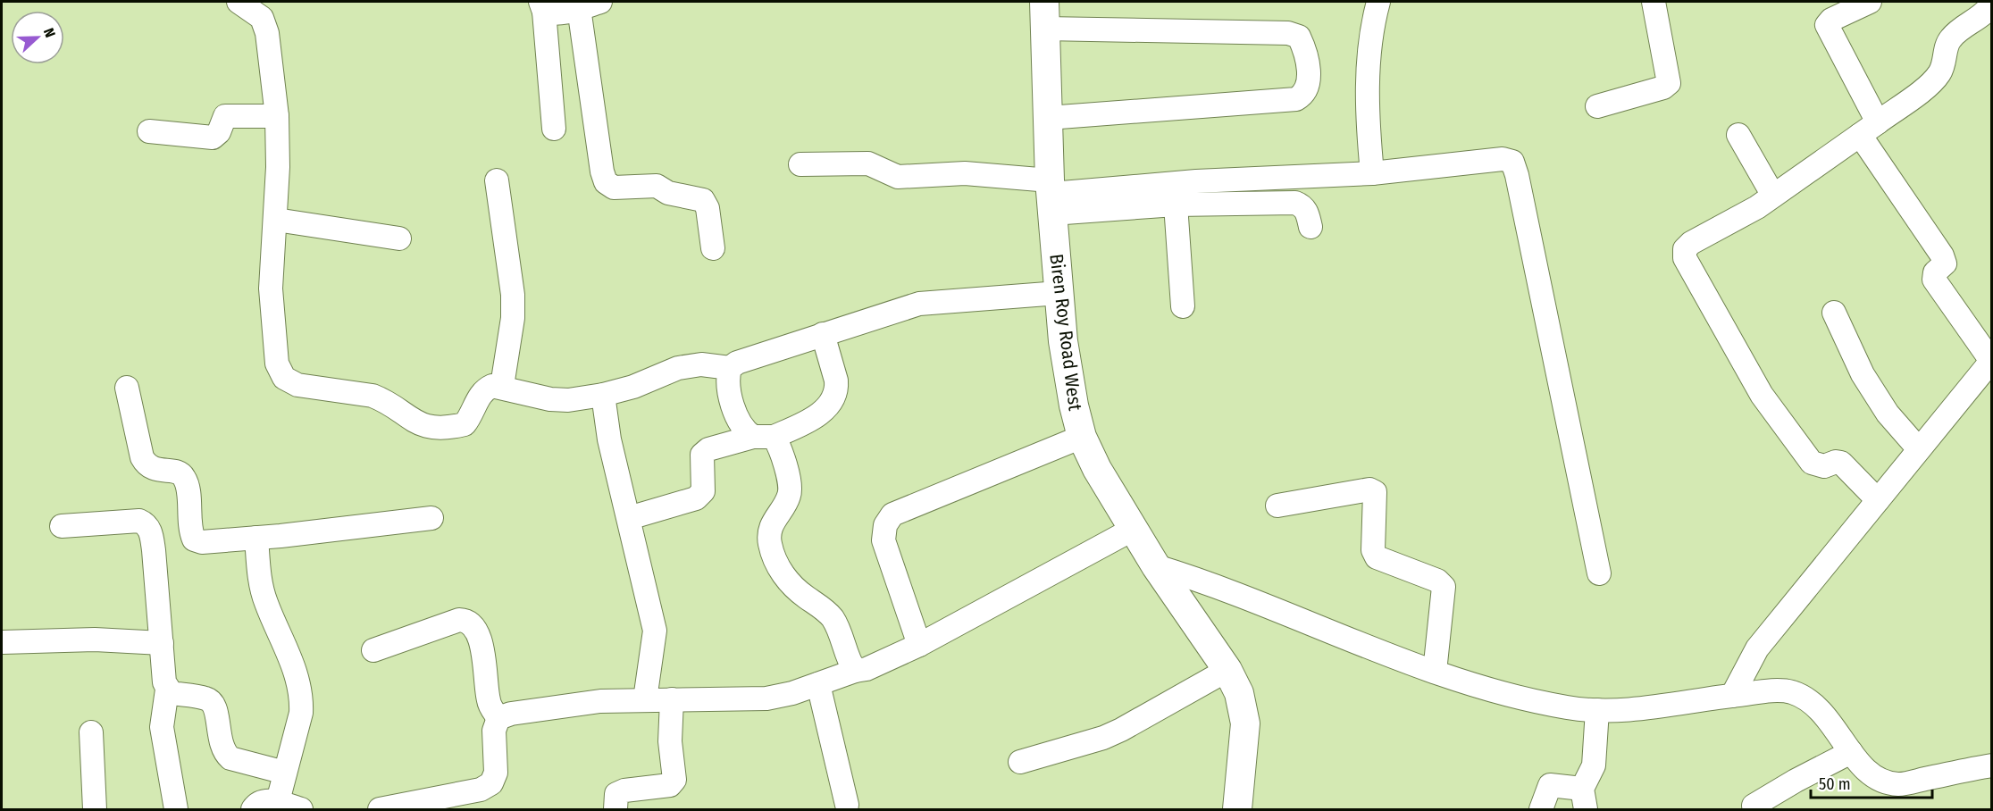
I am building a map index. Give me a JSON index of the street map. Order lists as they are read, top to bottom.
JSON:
{
  "streets": {
    "main road": ["Biren Roy Road West"]
  },
  "scale_bar": "50 m",
  "north": "right"
}
